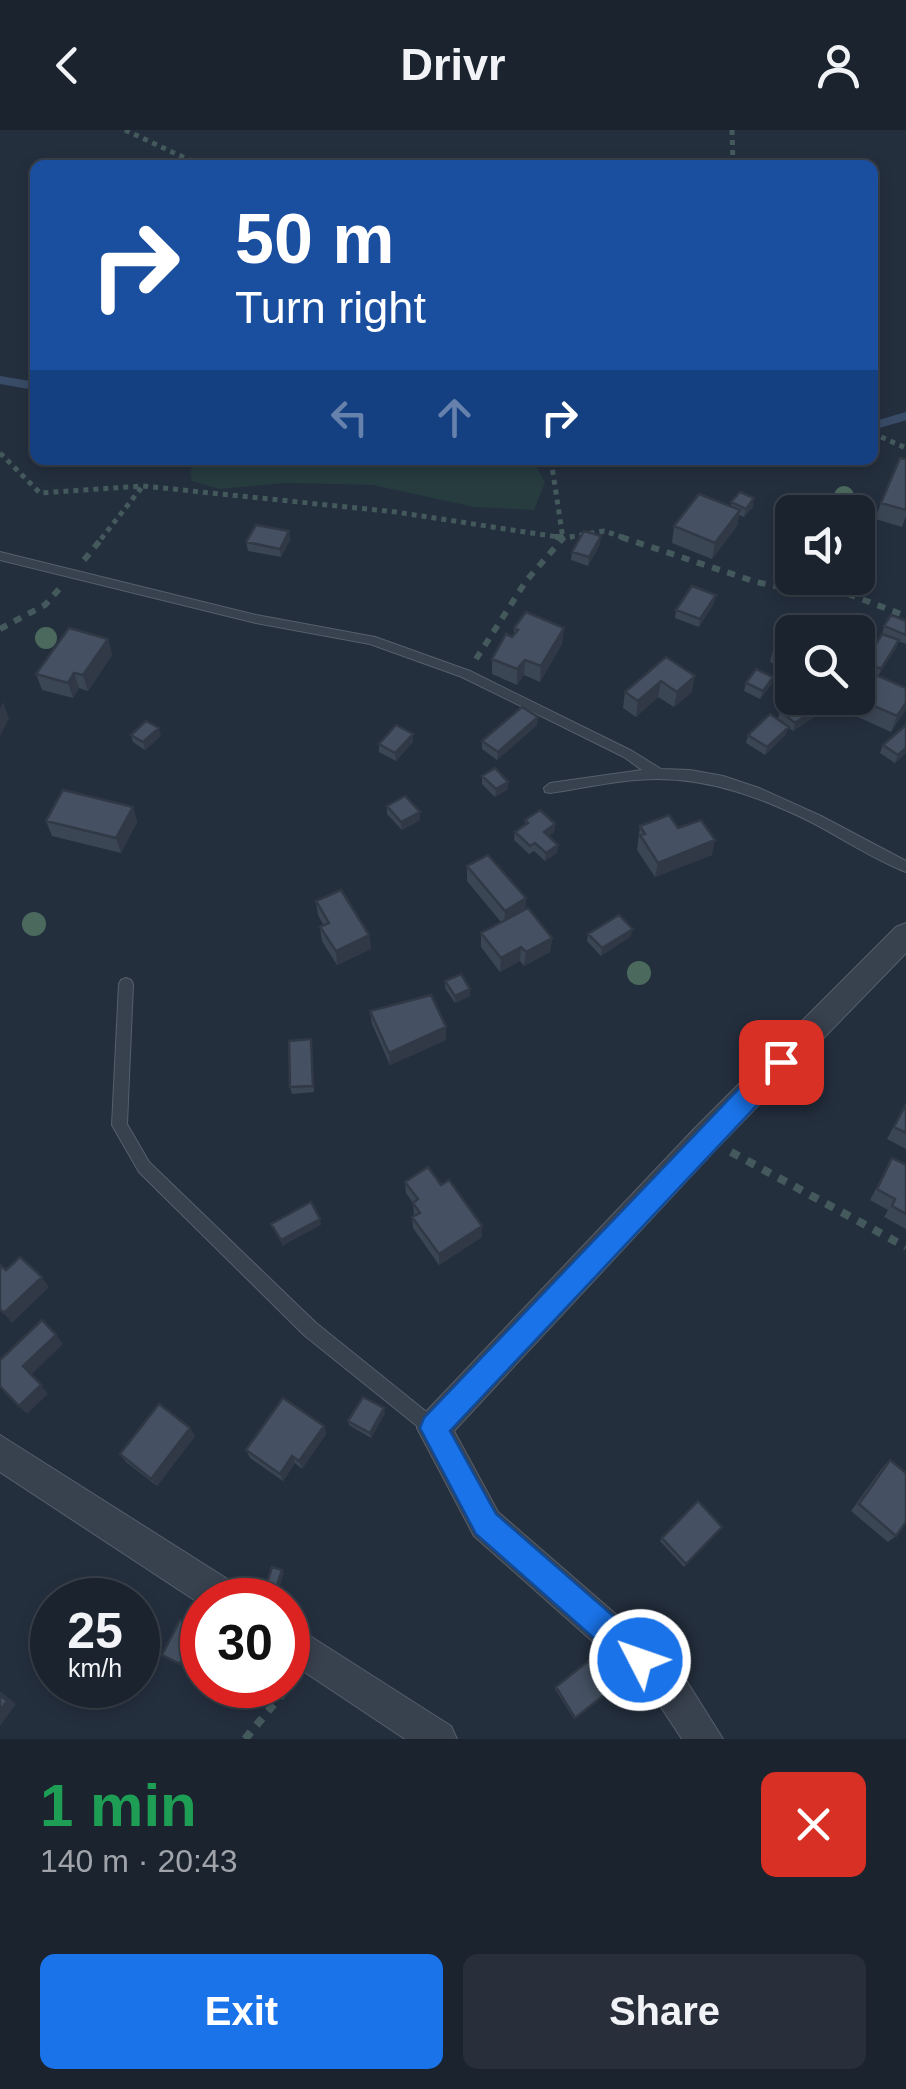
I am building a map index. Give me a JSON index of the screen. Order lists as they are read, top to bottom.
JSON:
{
  "page": {
    "header": "Drivr",
    "turn": ["50 m", "Turn right"],
    "speed": "25 km/h",
    "limit": "30",
    "heading": ["1 min", "140 m · 20:43"],
    "buttons": ["Exit", "Share"]
  }
}
